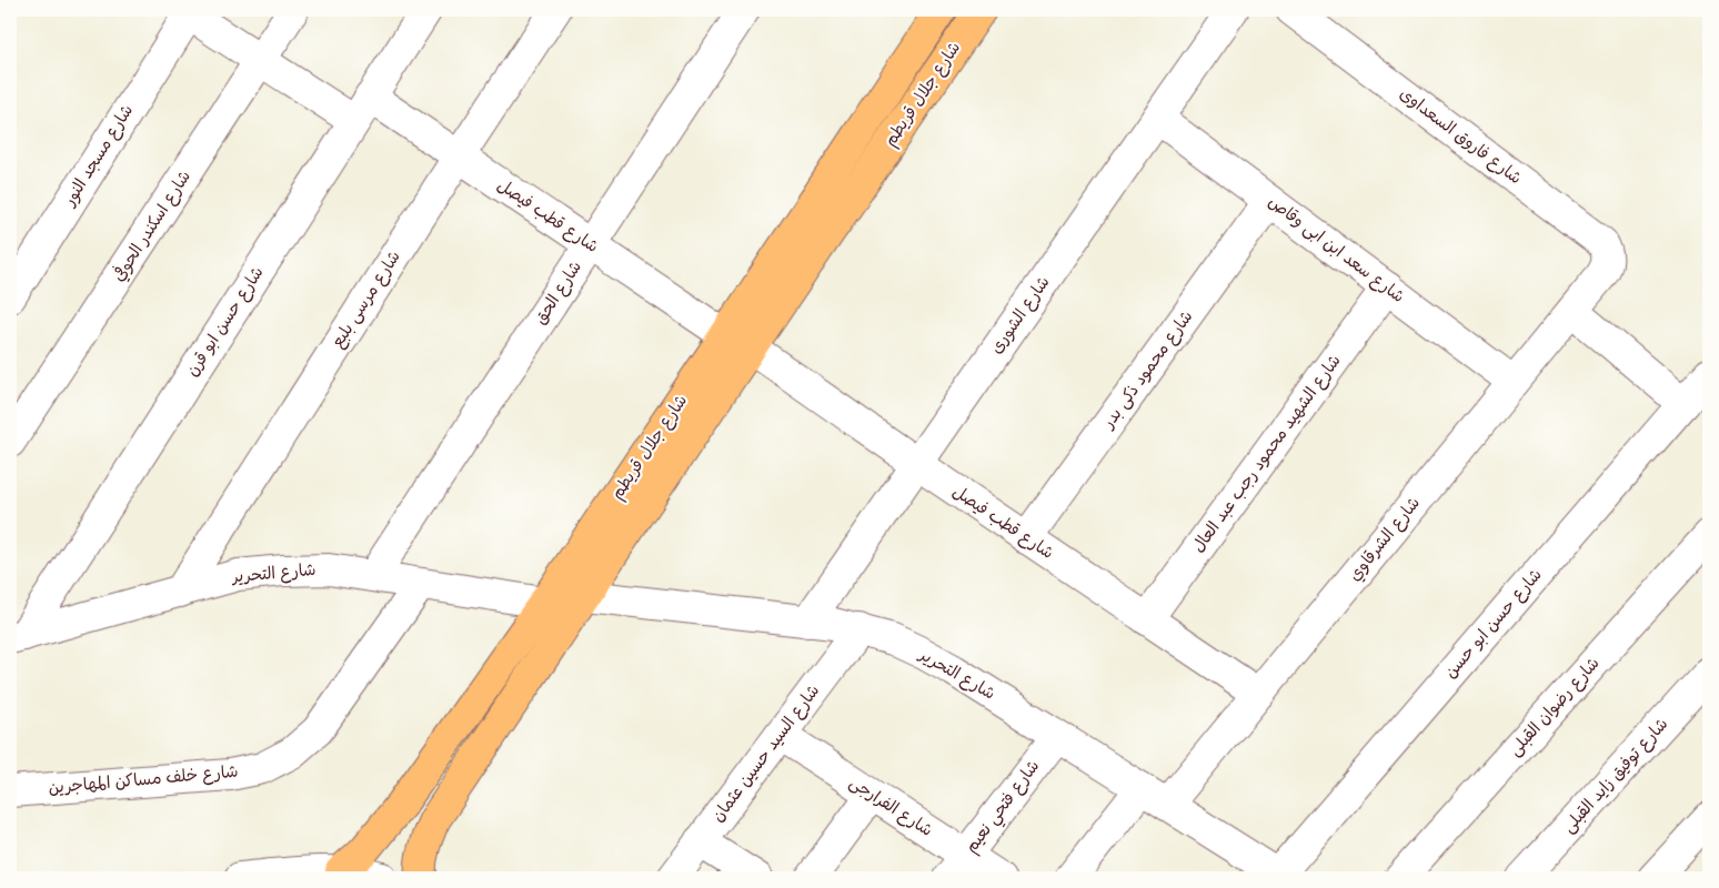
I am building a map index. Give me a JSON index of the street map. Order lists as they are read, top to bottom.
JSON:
{
  "streets": {
    "main road": ["شارع جلال قريطم"],
    "street": [
      "شارع فاروق السعداوى",
      "شارع مسجد النور",
      "شارع قطب فيصل",
      "شارع اسكندر الحوفي",
      "شارع سعد ابن ابى وقاص",
      "شارع الحق",
      "شارع مرسى بلبع",
      "شارع الشورى",
      "شارع حسن ابو قرن",
      "شارع محمود ذكى بدر",
      "شارع الشهيد محمود رجب عبد العال",
      "شارع الشرقاوي",
      "شارع التحرير",
      "شارع حسن ابو حسن",
      "شارع رضوان القبلى",
      "شارع السيد حسين عثمان",
      "شارع توفيق زايد القبلى",
      "شارع خلف مساكن المهاجرين",
      "شارع الفرارجى",
      "شارع فتحي نعيم"
    ]
  },
  "crossings": [
    ["شارع جلال قريطم", "شارع قطب فيصل"],
    ["شارع جلال قريطم", "شارع التحرير"],
    ["شارع فاروق السعداوى", "شارع الشرقاوي"],
    ["شارع مسجد النور", "شارع قطب فيصل"],
    ["شارع قطب فيصل", "شارع اسكندر الحوفي"],
    ["شارع قطب فيصل", "شارع الحق"],
    ["شارع قطب فيصل", "شارع مرسى بلبع"],
    ["شارع قطب فيصل", "شارع الشورى"],
    ["شارع قطب فيصل", "شارع حسن ابو قرن"],
    ["شارع قطب فيصل", "شارع محمود ذكى بدر"],
    ["شارع قطب فيصل", "شارع الشهيد محمود رجب عبد العال"],
    ["شارع قطب فيصل", "شارع الشرقاوي"],
    ["شارع سعد ابن ابى وقاص", "شارع الشورى"],
    ["شارع سعد ابن ابى وقاص", "شارع محمود ذكى بدر"],
    ["شارع سعد ابن ابى وقاص", "شارع الشهيد محمود رجب عبد العال"],
    ["شارع سعد ابن ابى وقاص", "شارع الشرقاوي"],
    ["شارع الحق", "شارع التحرير"],
    ["شارع مرسى بلبع", "شارع التحرير"],
    ["شارع الشورى", "شارع التحرير"],
    ["شارع حسن ابو قرن", "شارع التحرير"],
    ["شارع الشرقاوي", "شارع التحرير"],
    ["شارع التحرير", "شارع حسن ابو حسن"],
    ["شارع التحرير", "شارع السيد حسين عثمان"],
    ["شارع التحرير", "شارع خلف مساكن المهاجرين"],
    ["شارع التحرير", "شارع فتحي نعيم"],
    ["شارع السيد حسين عثمان", "شارع الفرارجى"],
    ["شارع الفرارجى", "شارع فتحي نعيم"]
  ]
}
